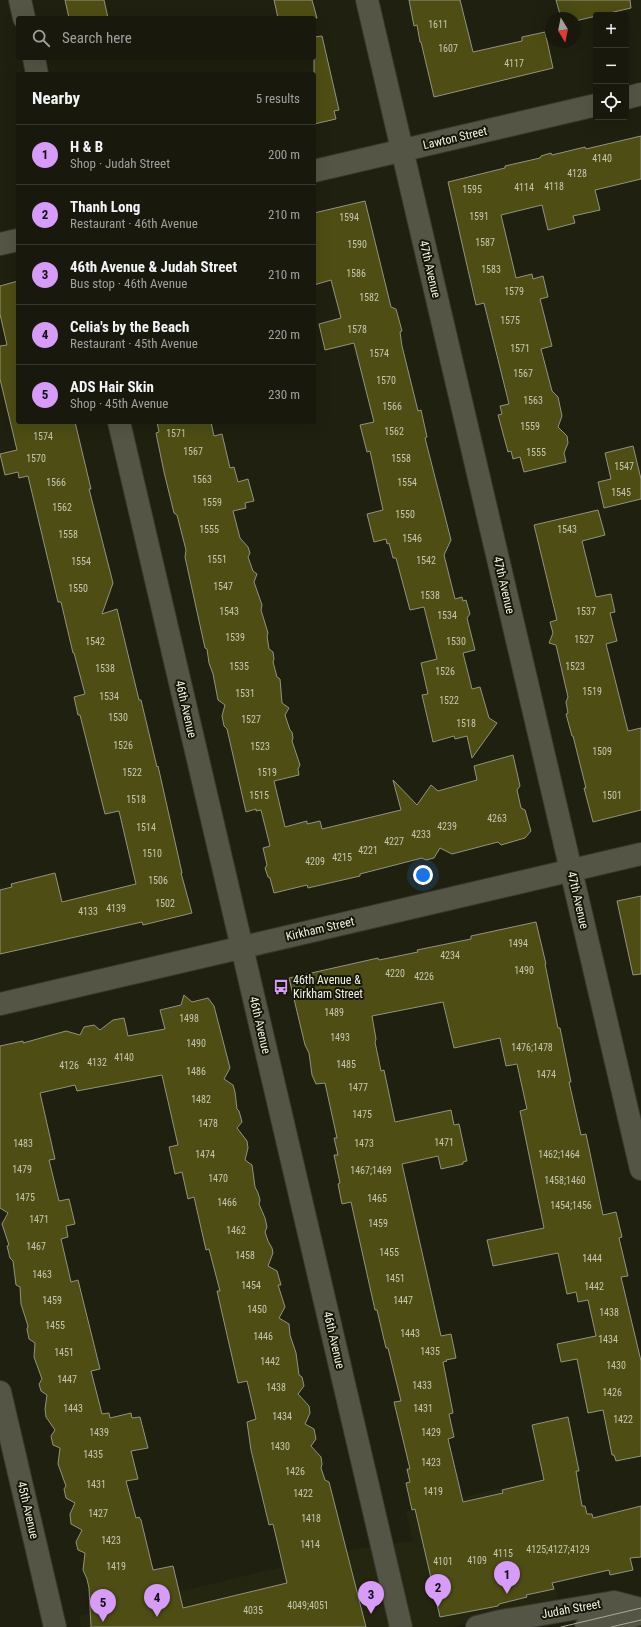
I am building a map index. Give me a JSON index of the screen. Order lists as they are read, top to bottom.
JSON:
{
  "streets": {
    "street": [
      "Lawton Street",
      "47th Avenue",
      "46th Avenue",
      "Kirkham Street",
      "45th Avenue",
      "Judah Street"
    ]
  },
  "crossings": [
    ["Lawton Street", "47th Avenue"],
    ["47th Avenue", "Kirkham Street"],
    ["46th Avenue", "Kirkham Street"]
  ],
  "places": {
    "bus stop": ["46th Avenue & Kirkham Street"]
  },
  "house_numbers": [
    "1611",
    "1607",
    "4117",
    "4140",
    "4128",
    "4118",
    "4114",
    "1595",
    "1591",
    "1594",
    "1587",
    "1590",
    "1583",
    "1586",
    "1579",
    "1582",
    "1575",
    "1578",
    "1571",
    "1574",
    "1567",
    "1570",
    "1563",
    "1566",
    "1559",
    "1562",
    "1571",
    "1574",
    "1567",
    "1555",
    "1570",
    "1558",
    "1547",
    "1563",
    "1566",
    "1554",
    "1545",
    "1559",
    "1562",
    "1550",
    "1555",
    "1543",
    "1558",
    "1546",
    "1551",
    "1542",
    "1554",
    "1547",
    "1550",
    "1538",
    "1543",
    "1537",
    "1534",
    "1539",
    "1527",
    "1542",
    "1530",
    "1535",
    "1523",
    "1538",
    "1526",
    "1519",
    "1531",
    "1534",
    "1522",
    "1530",
    "1527",
    "1518",
    "1526",
    "1523",
    "1509",
    "1522",
    "1519",
    "1515",
    "1501",
    "1518",
    "4263",
    "4239",
    "1514",
    "4233",
    "4227",
    "4221",
    "1510",
    "4215",
    "4209",
    "1506",
    "1502",
    "4139",
    "4133",
    "1494",
    "4234",
    "1490",
    "4220",
    "4226",
    "1489",
    "1498",
    "1493",
    "1490",
    "1476;1478",
    "4140",
    "4132",
    "1485",
    "4126",
    "1486",
    "1474",
    "1477",
    "1482",
    "1475",
    "1478",
    "1471",
    "1483",
    "1473",
    "1474",
    "1462;1464",
    "1479",
    "1467;1469",
    "1470",
    "1458;1460",
    "1475",
    "1465",
    "1466",
    "1454;1456",
    "1471",
    "1459",
    "1462",
    "1467",
    "1455",
    "1458",
    "1444",
    "1463",
    "1451",
    "1454",
    "1442",
    "1459",
    "1447",
    "1450",
    "1438",
    "1455",
    "1443",
    "1446",
    "1434",
    "1435",
    "1451",
    "1442",
    "1430",
    "1447",
    "1433",
    "1438",
    "1426",
    "1443",
    "1431",
    "1434",
    "1422",
    "1439",
    "1429",
    "1430",
    "1435",
    "1423",
    "1426",
    "1431",
    "1419",
    "1422",
    "1427",
    "1418",
    "1423",
    "1414",
    "4125;4127;4129",
    "4115",
    "4109",
    "4101",
    "1419",
    "4049;4051",
    "4035"
  ],
  "north": "bottom",
  "page": {
    "map_buttons": ["+", "−"],
    "search": "Search here",
    "heading": ["Nearby", "5 results"],
    "list": [
      {
        "mark": "1",
        "name": "H & B",
        "note": "Shop · Judah Street",
        "value": "200 m"
      },
      {
        "mark": "2",
        "name": "Thanh Long",
        "note": "Restaurant · 46th Avenue",
        "value": "210 m"
      },
      {
        "mark": "3",
        "name": "46th Avenue & Judah Street",
        "note": "Bus stop · 46th Avenue",
        "value": "210 m"
      },
      {
        "mark": "4",
        "name": "Celia's by the Beach",
        "note": "Restaurant · 45th Avenue",
        "value": "220 m"
      },
      {
        "mark": "5",
        "name": "ADS Hair Skin",
        "note": "Shop · 45th Avenue",
        "value": "230 m"
      }
    ],
    "pins": [
      "1",
      "2",
      "3",
      "4",
      "5"
    ]
  }
}
